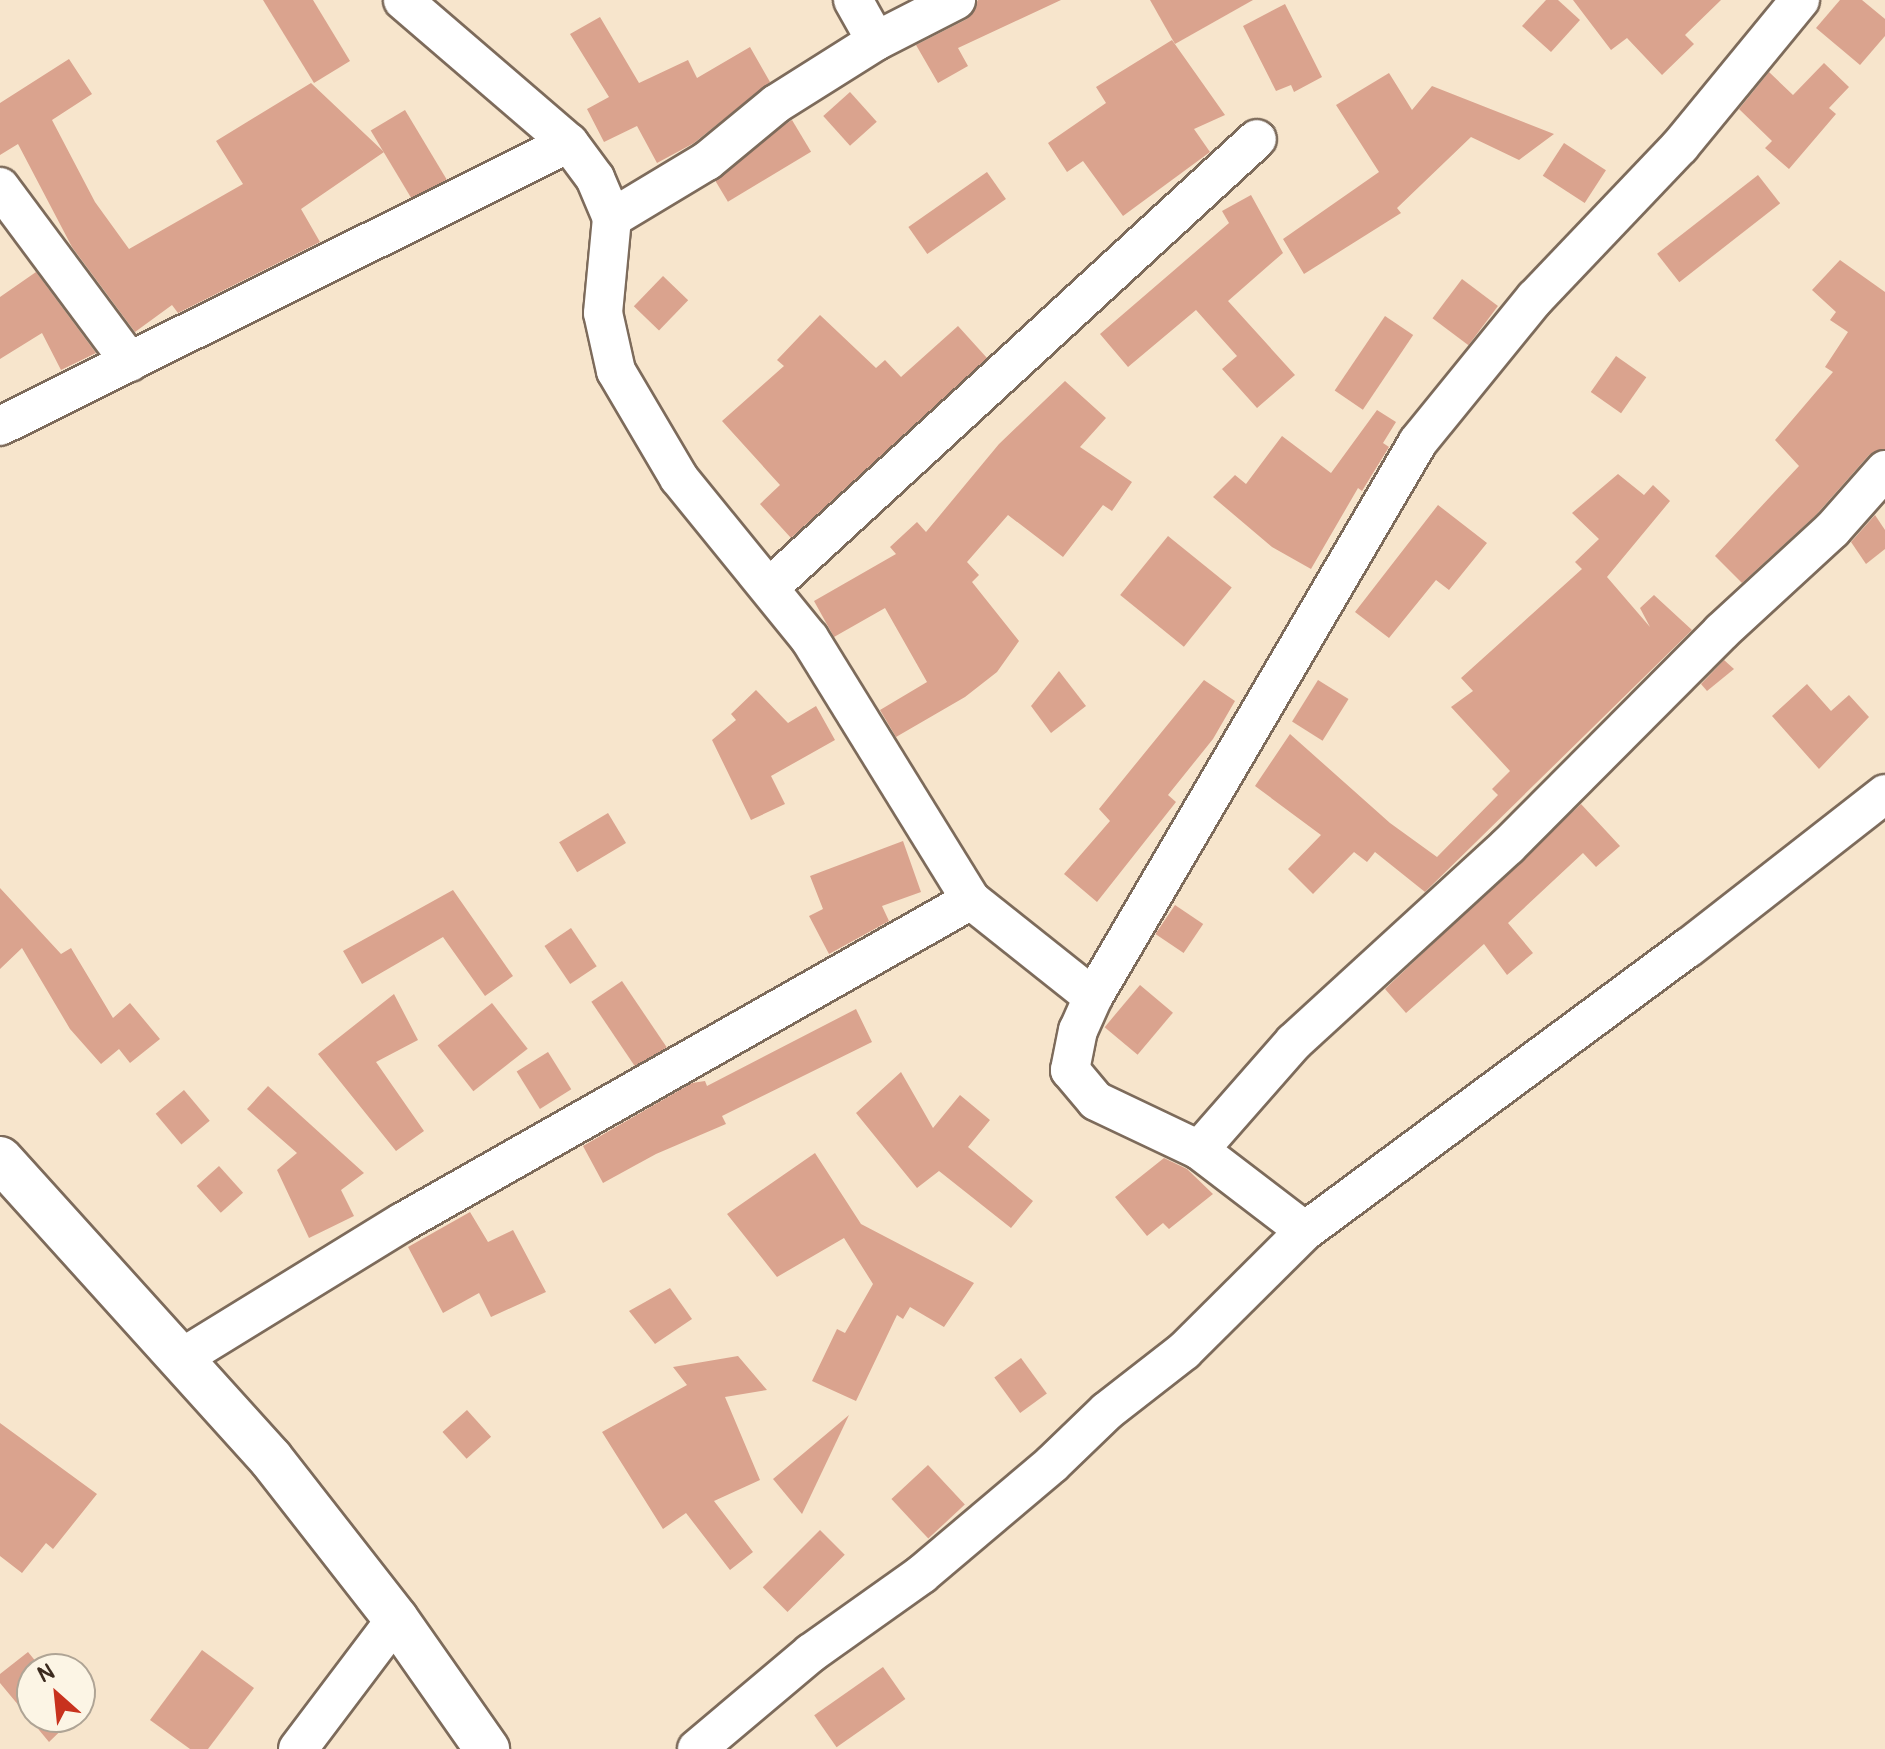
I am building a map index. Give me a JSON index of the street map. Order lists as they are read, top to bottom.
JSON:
{
  "north": "top left"
}
